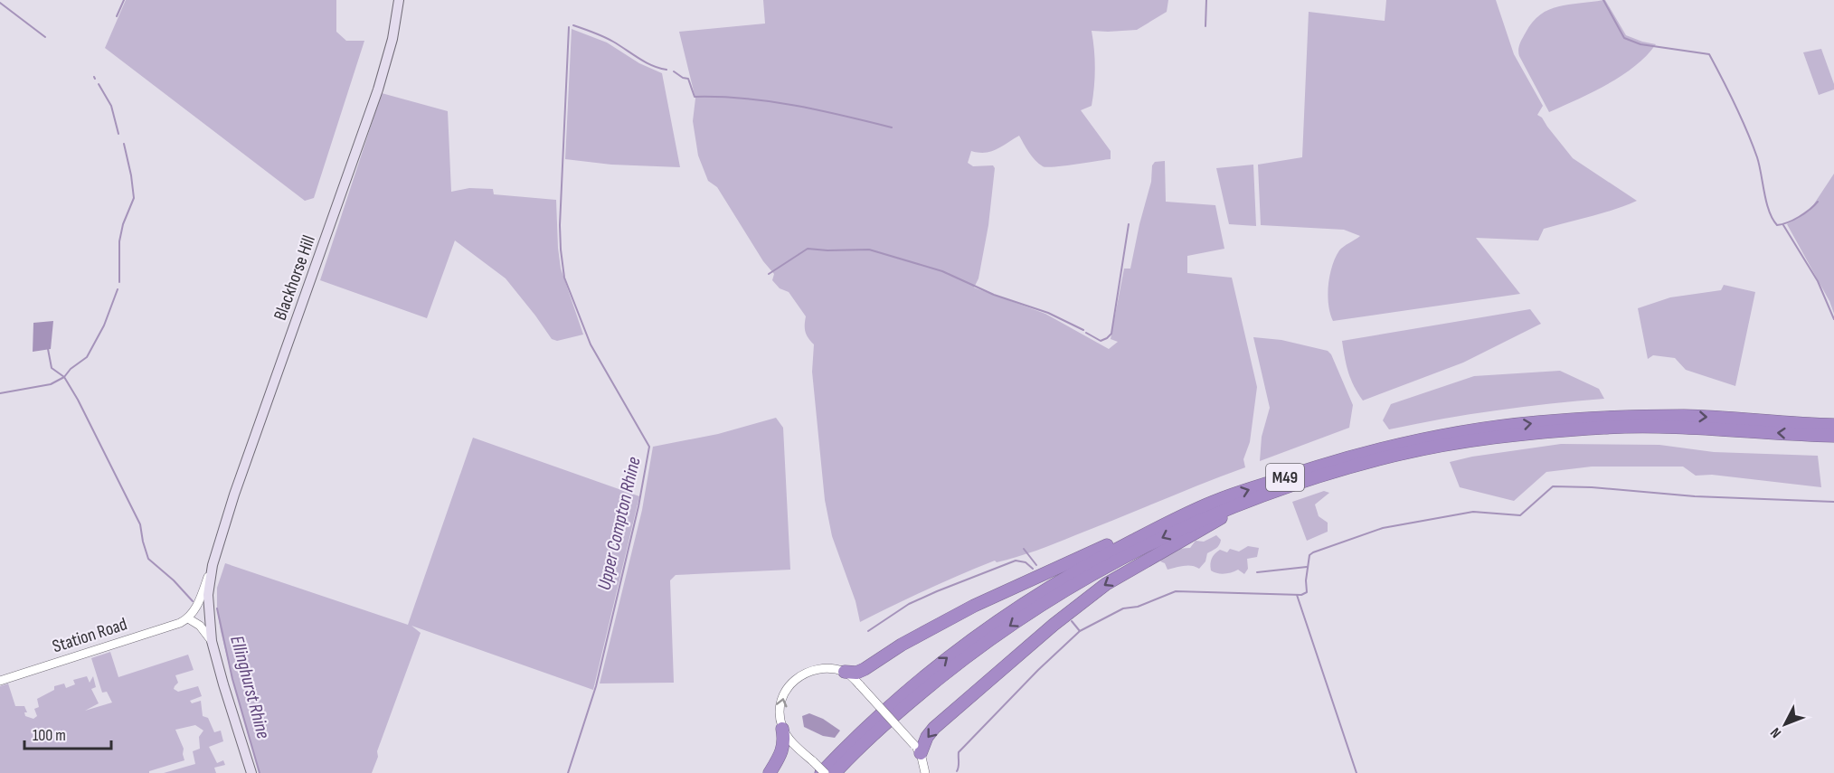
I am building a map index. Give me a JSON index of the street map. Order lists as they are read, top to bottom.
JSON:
{
  "streets": {
    "highway": ["M49"],
    "main road": ["Blackhorse Hill"],
    "street": ["Station Road"]
  },
  "water": ["Upper Compton Rhine", "Ellinghurst Rhine"],
  "scale_bar": "100 m",
  "north": "bottom left"
}
